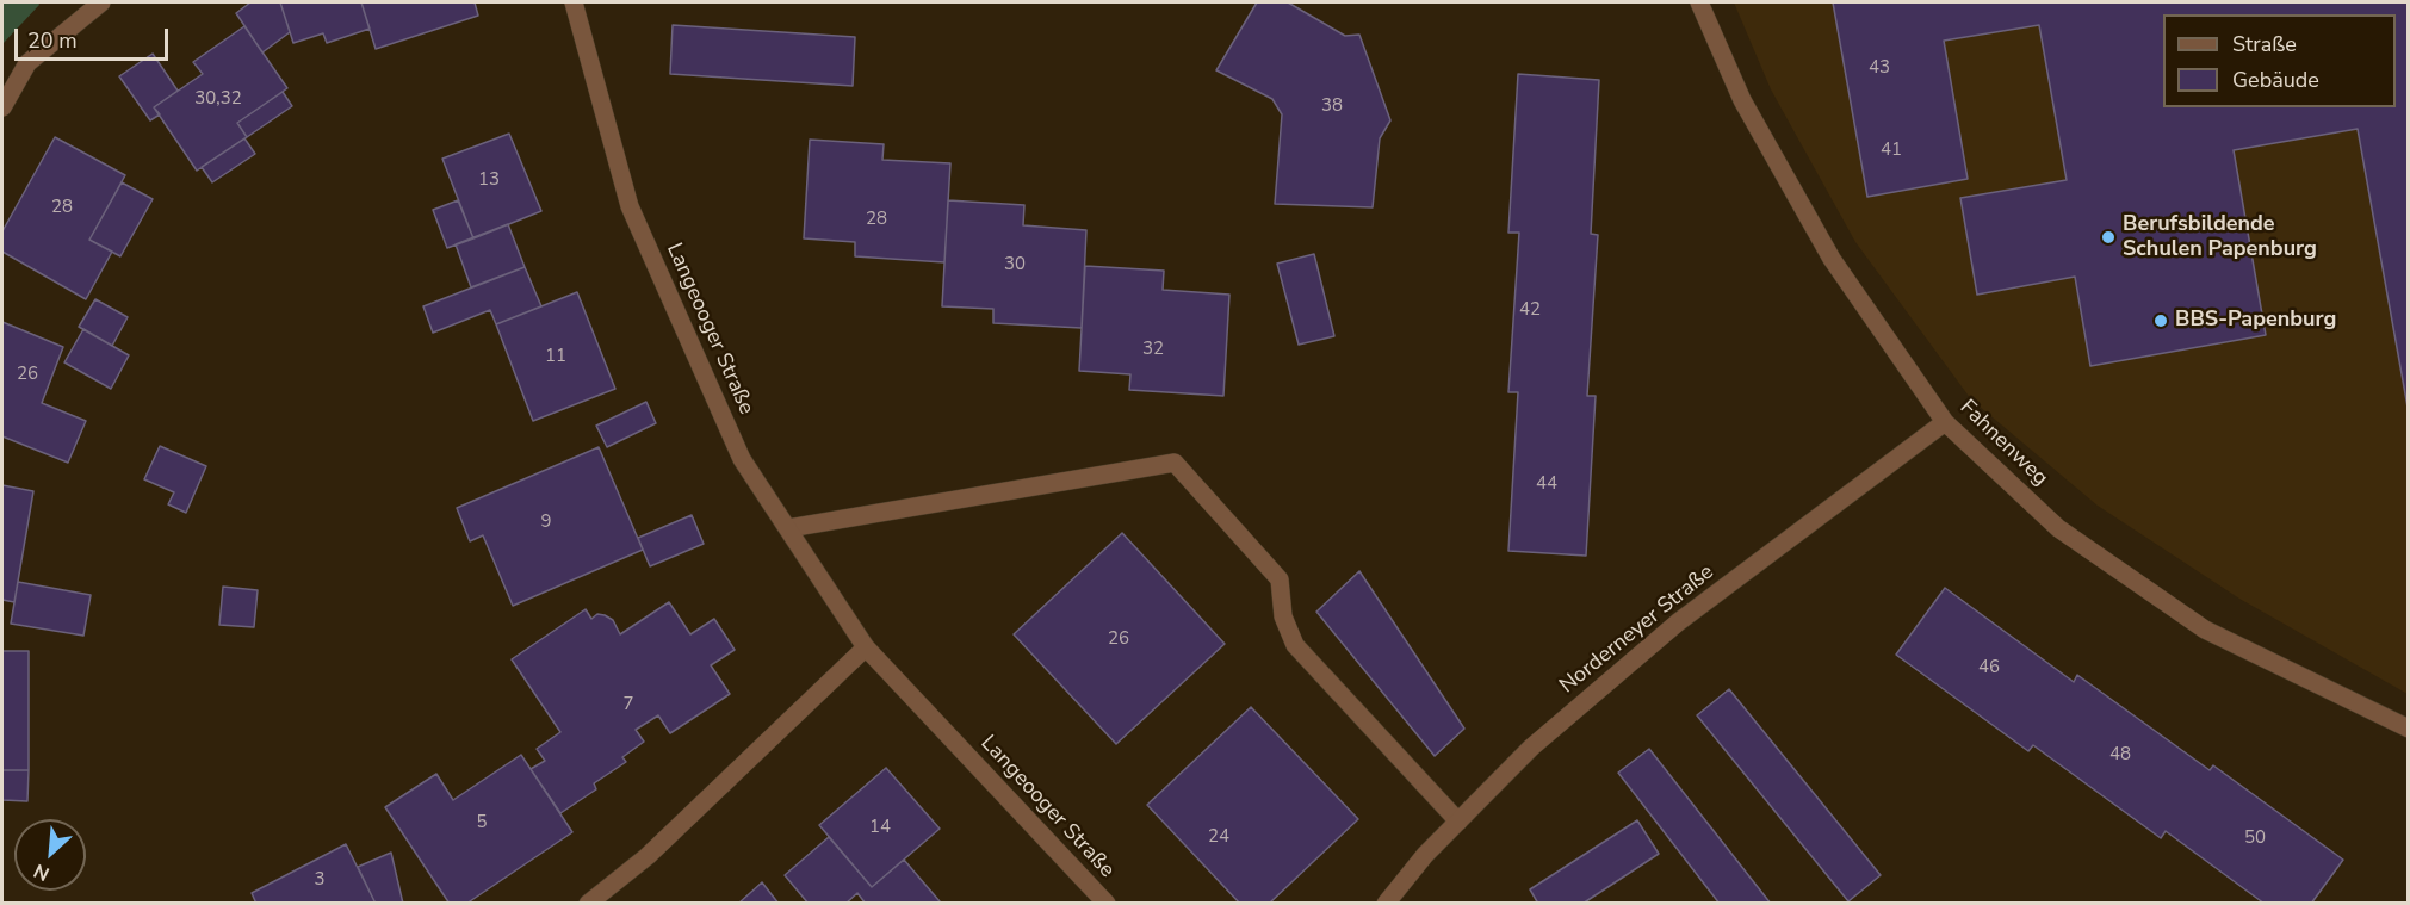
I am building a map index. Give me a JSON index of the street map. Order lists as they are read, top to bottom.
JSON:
{
  "streets": {
    "street": ["Langeooger Straße", "Fahnenweg", "Norderneyer Straße"]
  },
  "crossings": [
    ["Fahnenweg", "Norderneyer Straße"]
  ],
  "places": ["Berufsbildende Schulen Papenburg", "BBS-Papenburg"],
  "house_numbers": [
    "43",
    "30,32",
    "38",
    "41",
    "13",
    "28",
    "28",
    "30",
    "42",
    "32",
    "11",
    "26",
    "44",
    "9",
    "26",
    "46",
    "7",
    "48",
    "5",
    "14",
    "24",
    "50",
    "3"
  ],
  "legend": ["Straße", "Gebäude"],
  "scale_bar": "20 m",
  "north": "bottom left"
}
